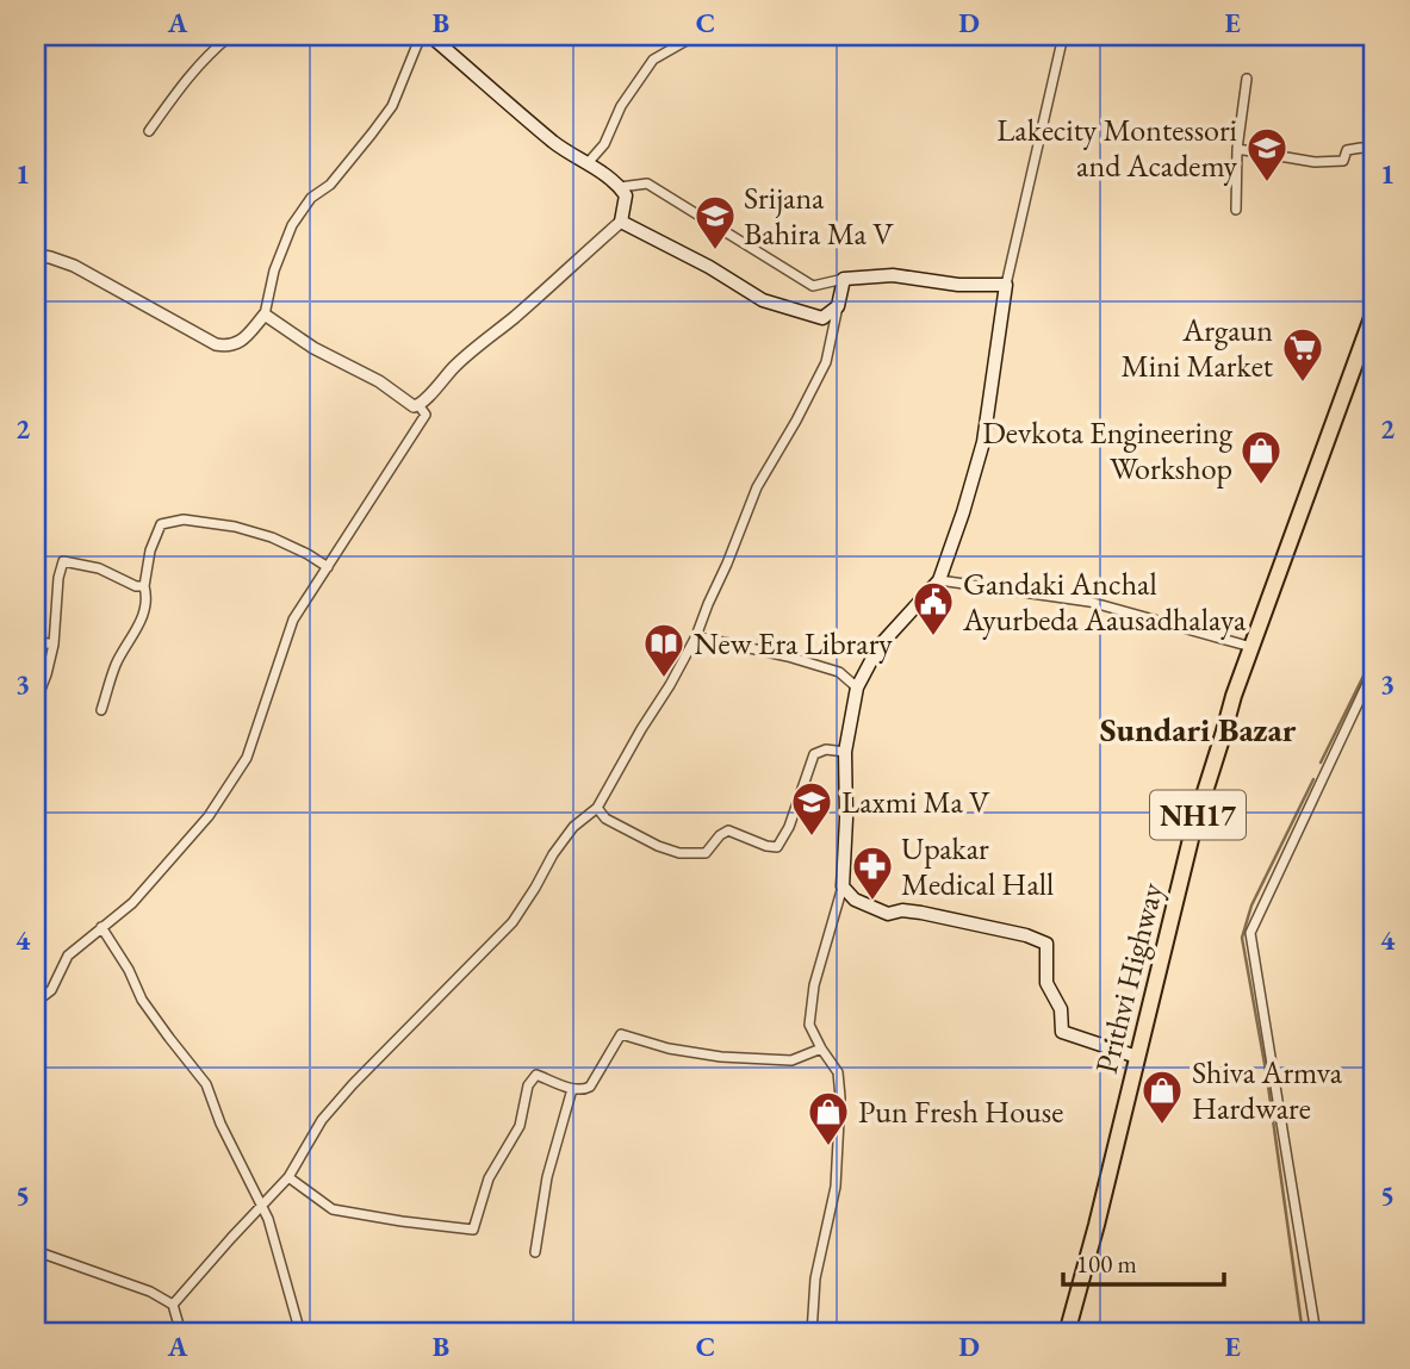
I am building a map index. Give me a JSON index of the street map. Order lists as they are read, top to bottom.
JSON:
{
  "streets": {
    "highway": ["NH17", "Prithvi Highway"]
  },
  "districts": ["Sundari Bazar"],
  "places": {
    "school or university": ["Lakecity Montessori and Academy", "Srijana Bahira Ma V", "Laxmi Ma V"],
    "supermarket": ["Argaun Mini Market"],
    "shop": ["Devkota Engineering Workshop", "Shiva Armva Hardware", "Pun Fresh House"],
    "public building": ["Gandaki Anchal Ayurbeda Aausadhalaya"],
    "library": ["New Era Library"],
    "pharmacy": ["Upakar Medical Hall"]
  },
  "scale_bar": "100 m",
  "grid": {
    "columns": [
      "A",
      "B",
      "C",
      "D",
      "E"
    ],
    "rows": [
      "1",
      "2",
      "3",
      "4",
      "5"
    ]
  }
}
